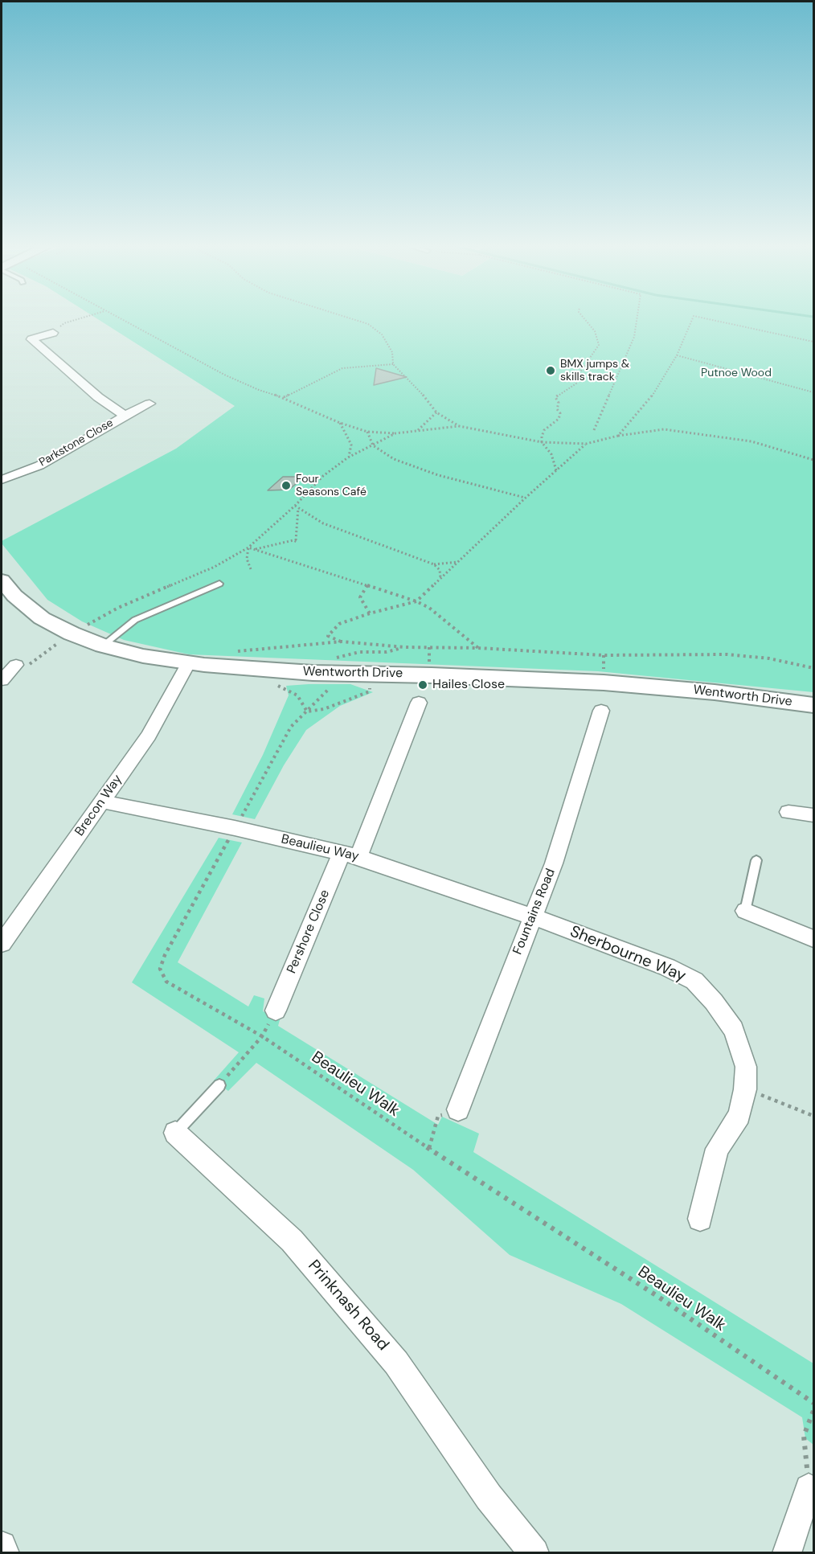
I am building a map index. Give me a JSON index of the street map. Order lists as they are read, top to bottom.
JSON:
{
  "streets": {
    "street": [
      "Parkstone Close",
      "Wentworth Drive",
      "Brecon Way",
      "Beaulieu Way",
      "Fountains Road",
      "Pershore Close",
      "Sherbourne Way",
      "Prinknash Road"
    ],
    "path": ["Beaulieu Walk"]
  },
  "crossings": [
    ["Wentworth Drive", "Brecon Way"],
    ["Brecon Way", "Beaulieu Way"],
    ["Beaulieu Way", "Fountains Road"],
    ["Beaulieu Way", "Pershore Close"],
    ["Beaulieu Way", "Sherbourne Way"],
    ["Beaulieu Way", "Beaulieu Walk"],
    ["Fountains Road", "Sherbourne Way"]
  ],
  "parks": ["Putnoe Wood"],
  "places": ["BMX jumps & skills track", "Four Seasons Café", "Hailes Close"]
}
